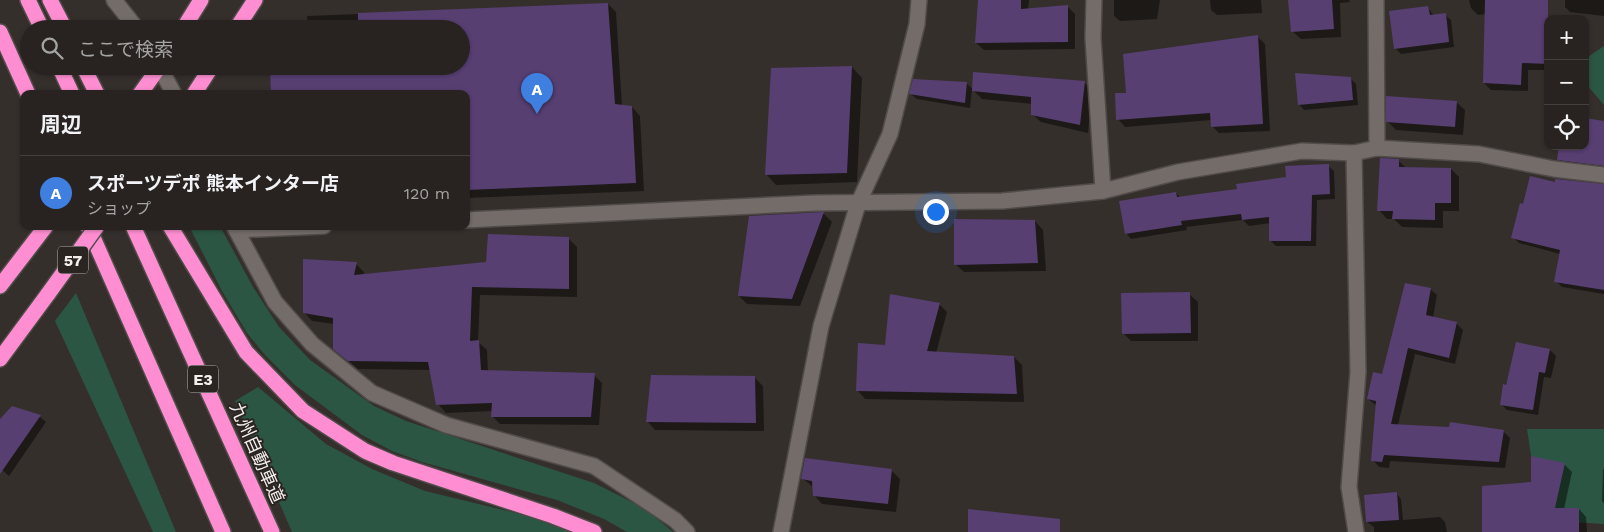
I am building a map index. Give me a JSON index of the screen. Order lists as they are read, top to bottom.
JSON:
{
  "streets": {
    "highway": ["57", "E3", "九州自動車道"]
  },
  "page": {
    "map_buttons": ["+", "−"],
    "search": "ここで検索",
    "pins": "A",
    "heading": "周辺",
    "list": [
      {
        "mark": "A",
        "name": "スポーツデポ 熊本インター店",
        "note": "ショップ",
        "value": "120 m"
      }
    ]
  }
}
